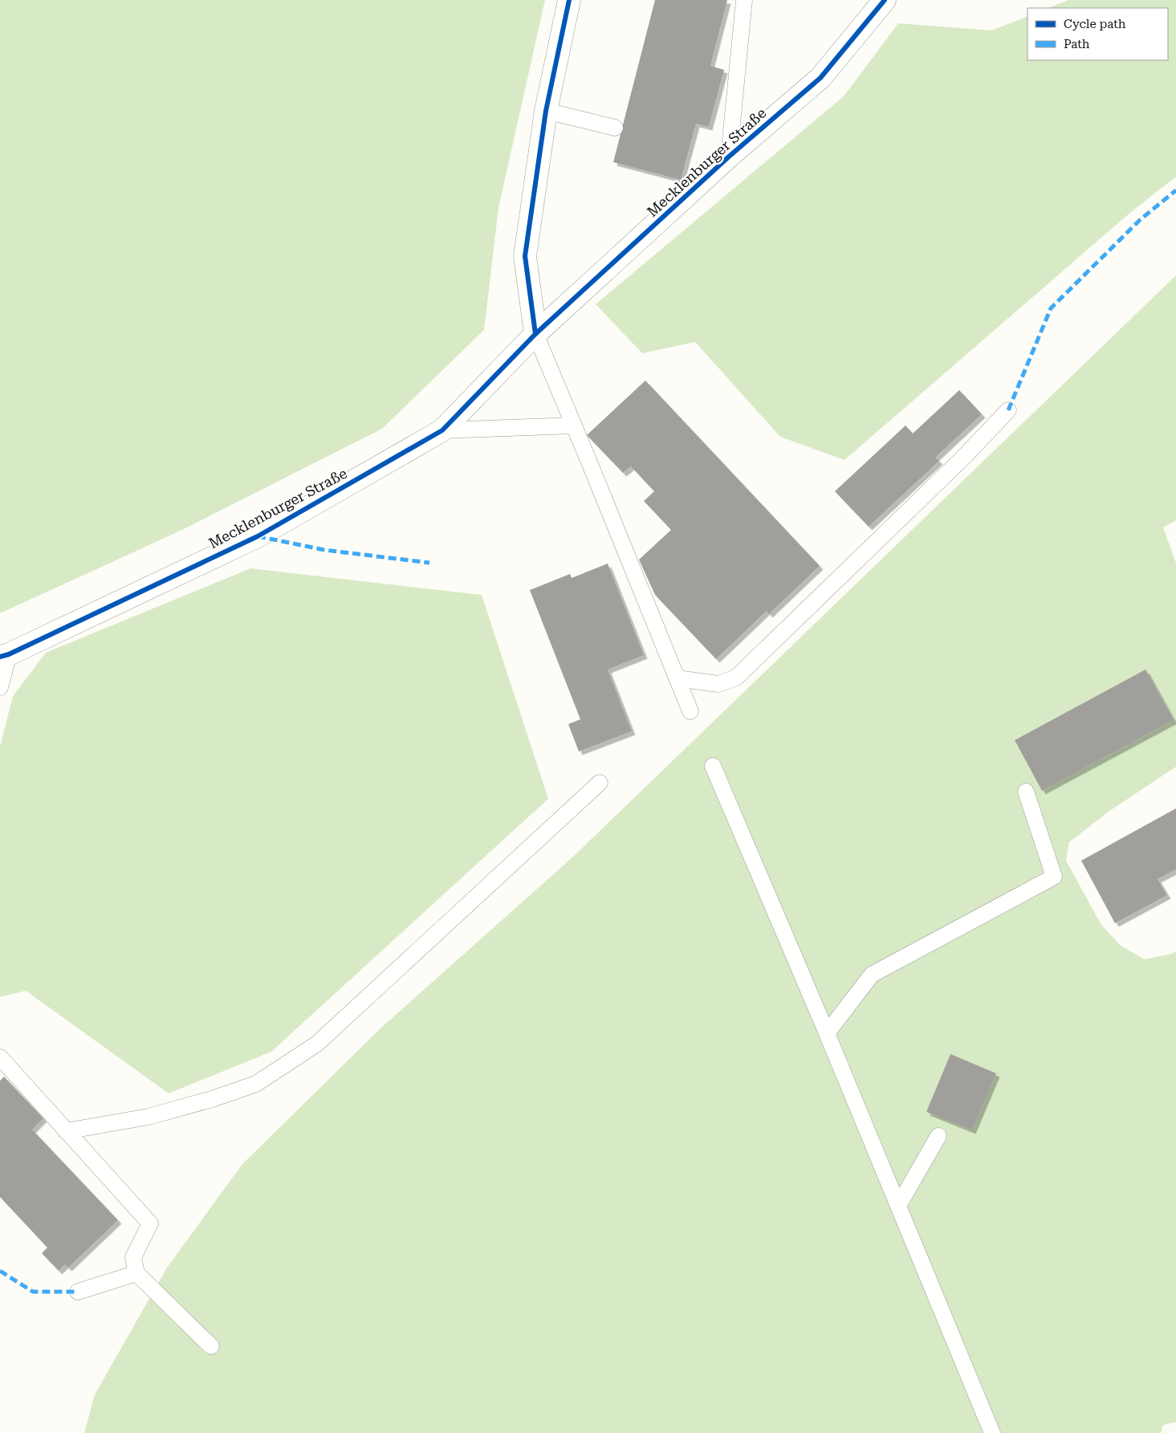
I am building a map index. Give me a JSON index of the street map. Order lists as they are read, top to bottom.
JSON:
{
  "streets": {
    "street": ["Mecklenburger Straße"]
  },
  "legend": ["Cycle path", "Path"]
}
